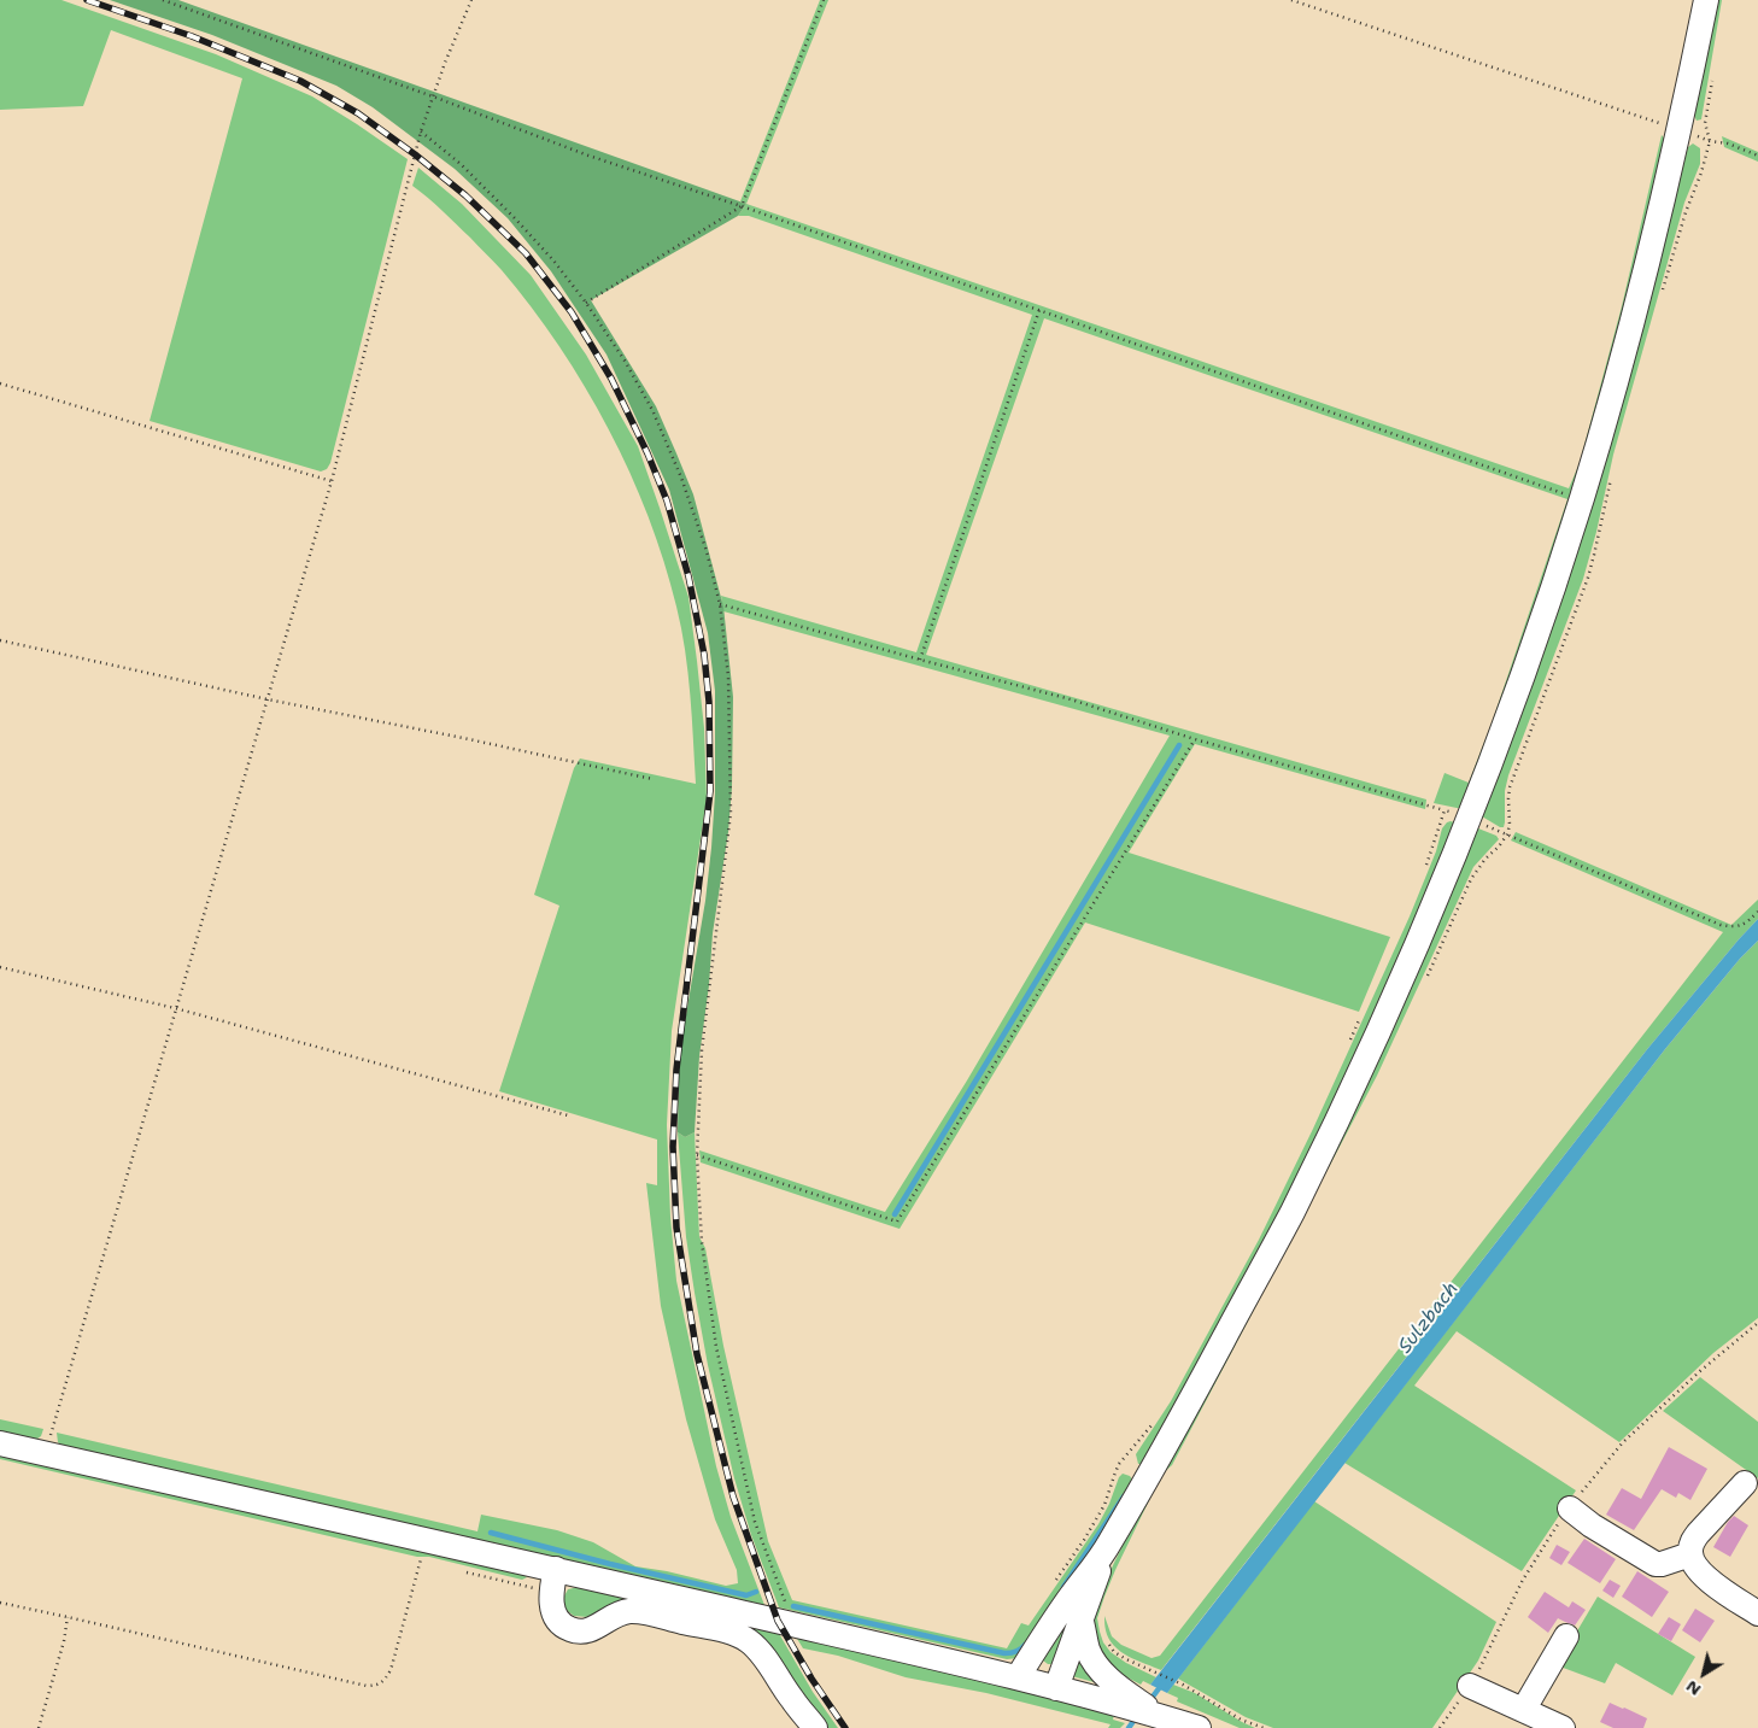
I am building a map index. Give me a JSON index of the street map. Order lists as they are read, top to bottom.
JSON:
{
  "water": ["Sulzbach"],
  "north": "bottom left"
}
